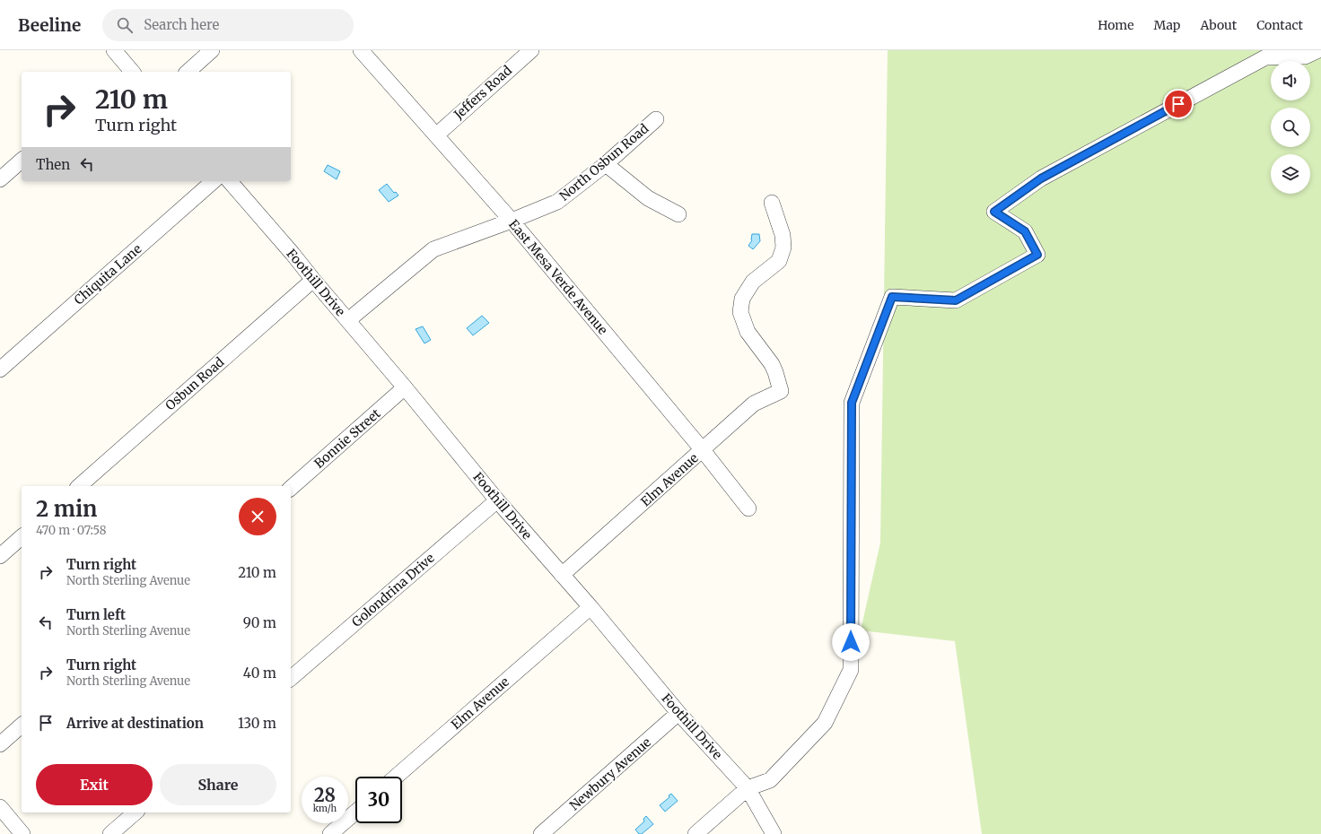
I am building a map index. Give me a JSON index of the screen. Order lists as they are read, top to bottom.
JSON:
{
  "streets": {
    "street": [
      "Jeffers Road",
      "North Osbun Road",
      "Chiquita Lane",
      "East Mesa Verde Avenue",
      "Foothill Drive",
      "Osbun Road",
      "Bonnie Street",
      "Elm Avenue",
      "Golondrina Drive",
      "Newbury Avenue"
    ]
  },
  "crossings": [
    ["Jeffers Road", "East Mesa Verde Avenue"],
    ["North Osbun Road", "East Mesa Verde Avenue"],
    ["North Osbun Road", "Foothill Drive"],
    ["East Mesa Verde Avenue", "Elm Avenue"],
    ["Foothill Drive", "Osbun Road"],
    ["Foothill Drive", "Bonnie Street"],
    ["Foothill Drive", "Elm Avenue"],
    ["Foothill Drive", "Golondrina Drive"],
    ["Foothill Drive", "Newbury Avenue"]
  ],
  "page": {
    "header": "Beeline",
    "search": "Search here",
    "nav": [
      "Home",
      "Map",
      "About",
      "Contact"
    ],
    "turn": ["210 m", "Turn right"],
    "then": "Then",
    "heading": ["2 min", "470 m · 07:58"],
    "list": [
      {
        "name": "Turn right",
        "note": "North Sterling Avenue",
        "value": "210 m"
      },
      {
        "name": "Turn left",
        "note": "North Sterling Avenue",
        "value": "90 m"
      },
      {
        "name": "Turn right",
        "note": "North Sterling Avenue",
        "value": "40 m"
      },
      {
        "name": "Arrive at destination",
        "value": "130 m"
      }
    ],
    "buttons": ["Exit", "Share"],
    "speed": "28 km/h",
    "limit": "30"
  }
}
